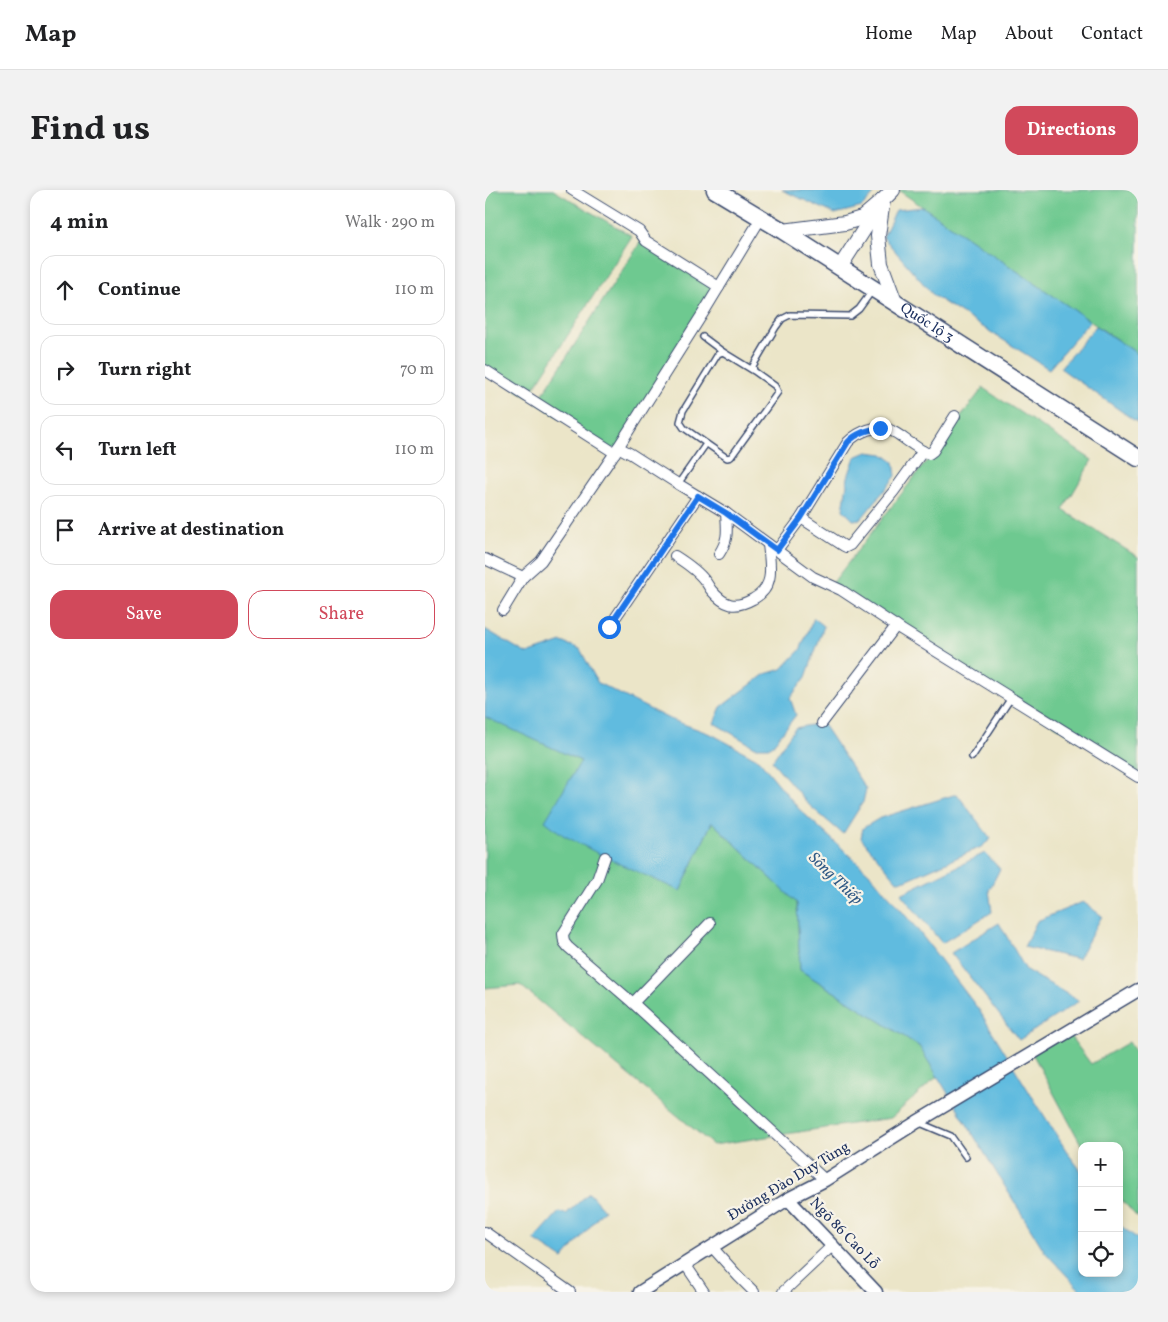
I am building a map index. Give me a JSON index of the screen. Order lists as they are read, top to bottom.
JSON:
{
  "streets": {
    "highway": ["Quốc lộ 3"],
    "street": ["Đường Đào Duy Tùng", "Ngõ 86 Cao Lỗ"]
  },
  "crossings": [
    ["Đường Đào Duy Tùng", "Ngõ 86 Cao Lỗ"]
  ],
  "water": ["Sông Thiếp"],
  "page": {
    "header": "Map",
    "nav": [
      "Home",
      "Map",
      "About",
      "Contact"
    ],
    "title": "Find us",
    "buttons": [
      "Directions",
      ["Save", "Share"]
    ],
    "heading": ["4 min", "Walk · 290 m"],
    "list": [
      ["Continue", "110 m"],
      ["Turn right", "70 m"],
      ["Turn left", "110 m"],
      "Arrive at destination"
    ],
    "map_buttons": ["+", "−"]
  }
}
